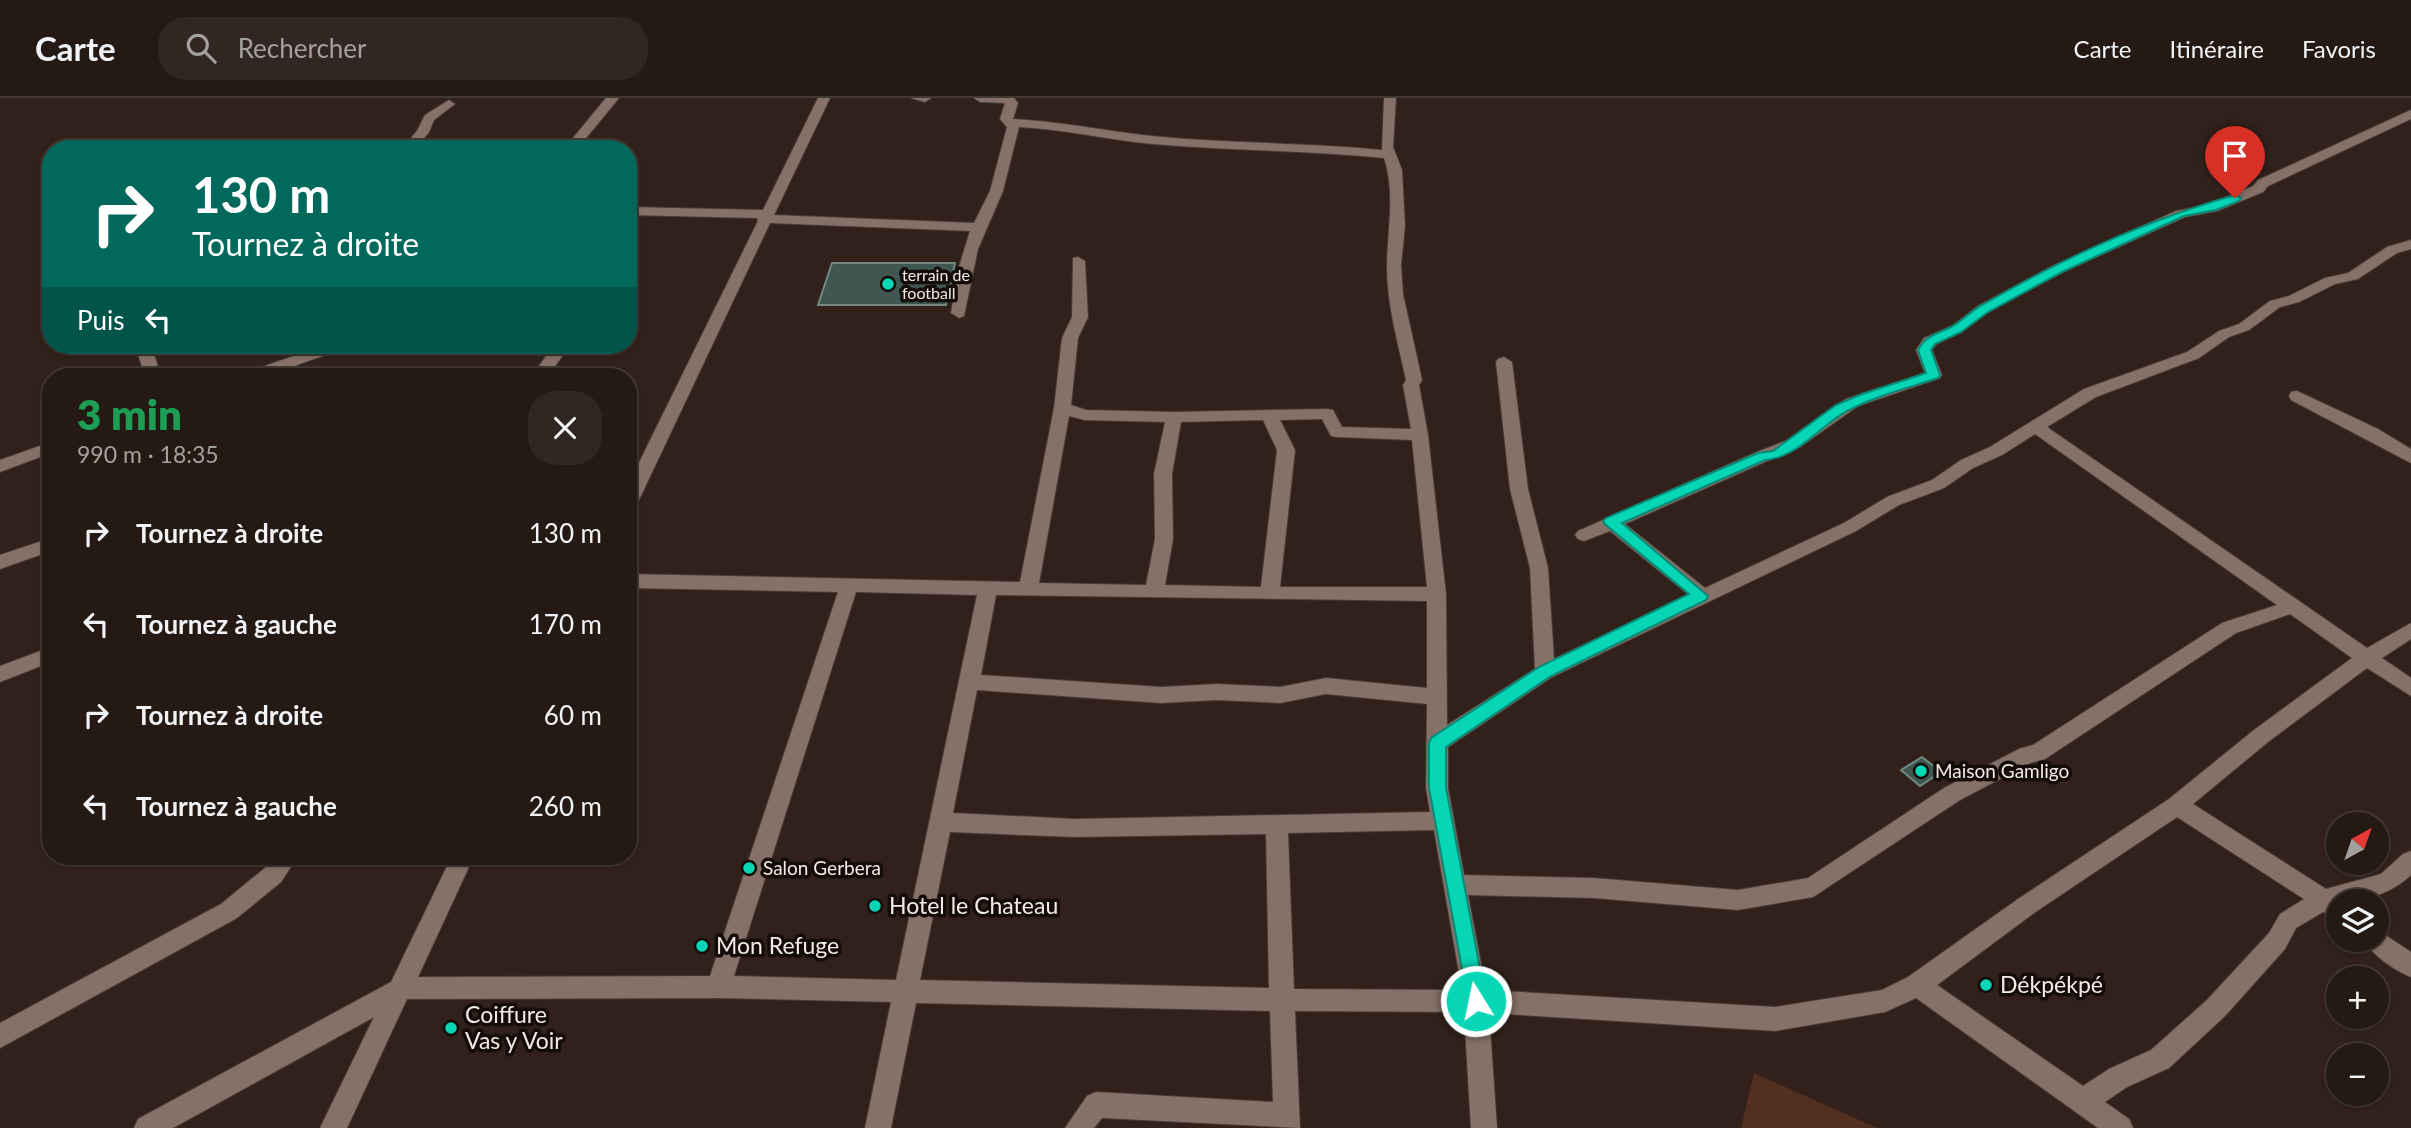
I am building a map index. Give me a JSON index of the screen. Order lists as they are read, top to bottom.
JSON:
{
  "places": [
    "terrain de football",
    "Maison Gamligo",
    "Salon Gerbera",
    "Hotel le Chateau",
    "Mon Refuge",
    "Dékpékpé",
    "Coiffure Vas y Voir"
  ],
  "north": "top right",
  "page": {
    "header": "Carte",
    "search": "Rechercher",
    "nav": ["Carte", "Itinéraire", "Favoris"],
    "turn": ["130 m", "Tournez à droite"],
    "then": "Puis",
    "heading": ["3 min", "990 m · 18:35"],
    "list": [
      {
        "name": "Tournez à droite",
        "value": "130 m"
      },
      {
        "name": "Tournez à gauche",
        "value": "170 m"
      },
      {
        "name": "Tournez à droite",
        "value": "60 m"
      },
      {
        "name": "Tournez à gauche",
        "value": "260 m"
      }
    ],
    "map_buttons": ["+", "−"]
  }
}
